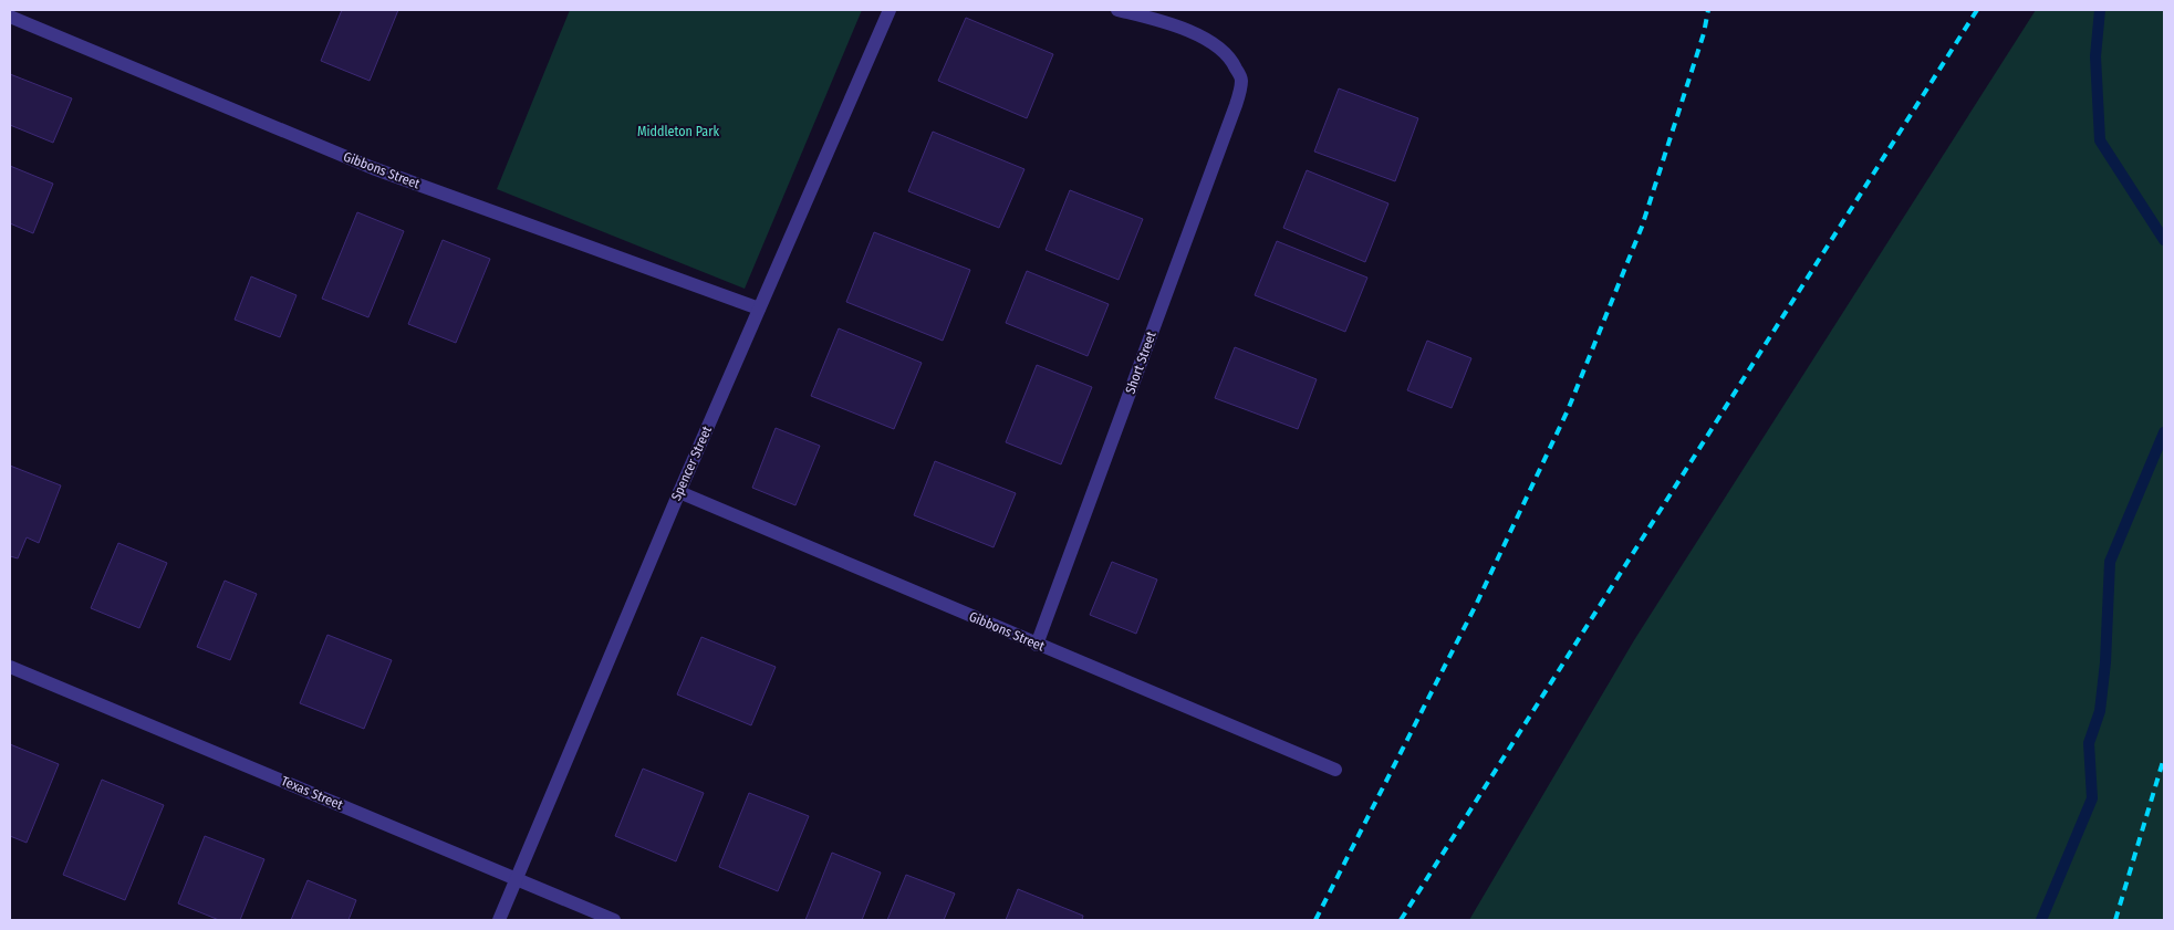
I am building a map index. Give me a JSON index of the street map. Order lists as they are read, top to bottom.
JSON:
{
  "streets": {
    "street": [
      "Gibbons Street",
      "Short Street",
      "Spencer Street",
      "Texas Street"
    ]
  },
  "crossings": [
    ["Gibbons Street", "Short Street"],
    ["Gibbons Street", "Spencer Street"],
    ["Spencer Street", "Texas Street"]
  ],
  "parks": ["Middleton Park"]
}
